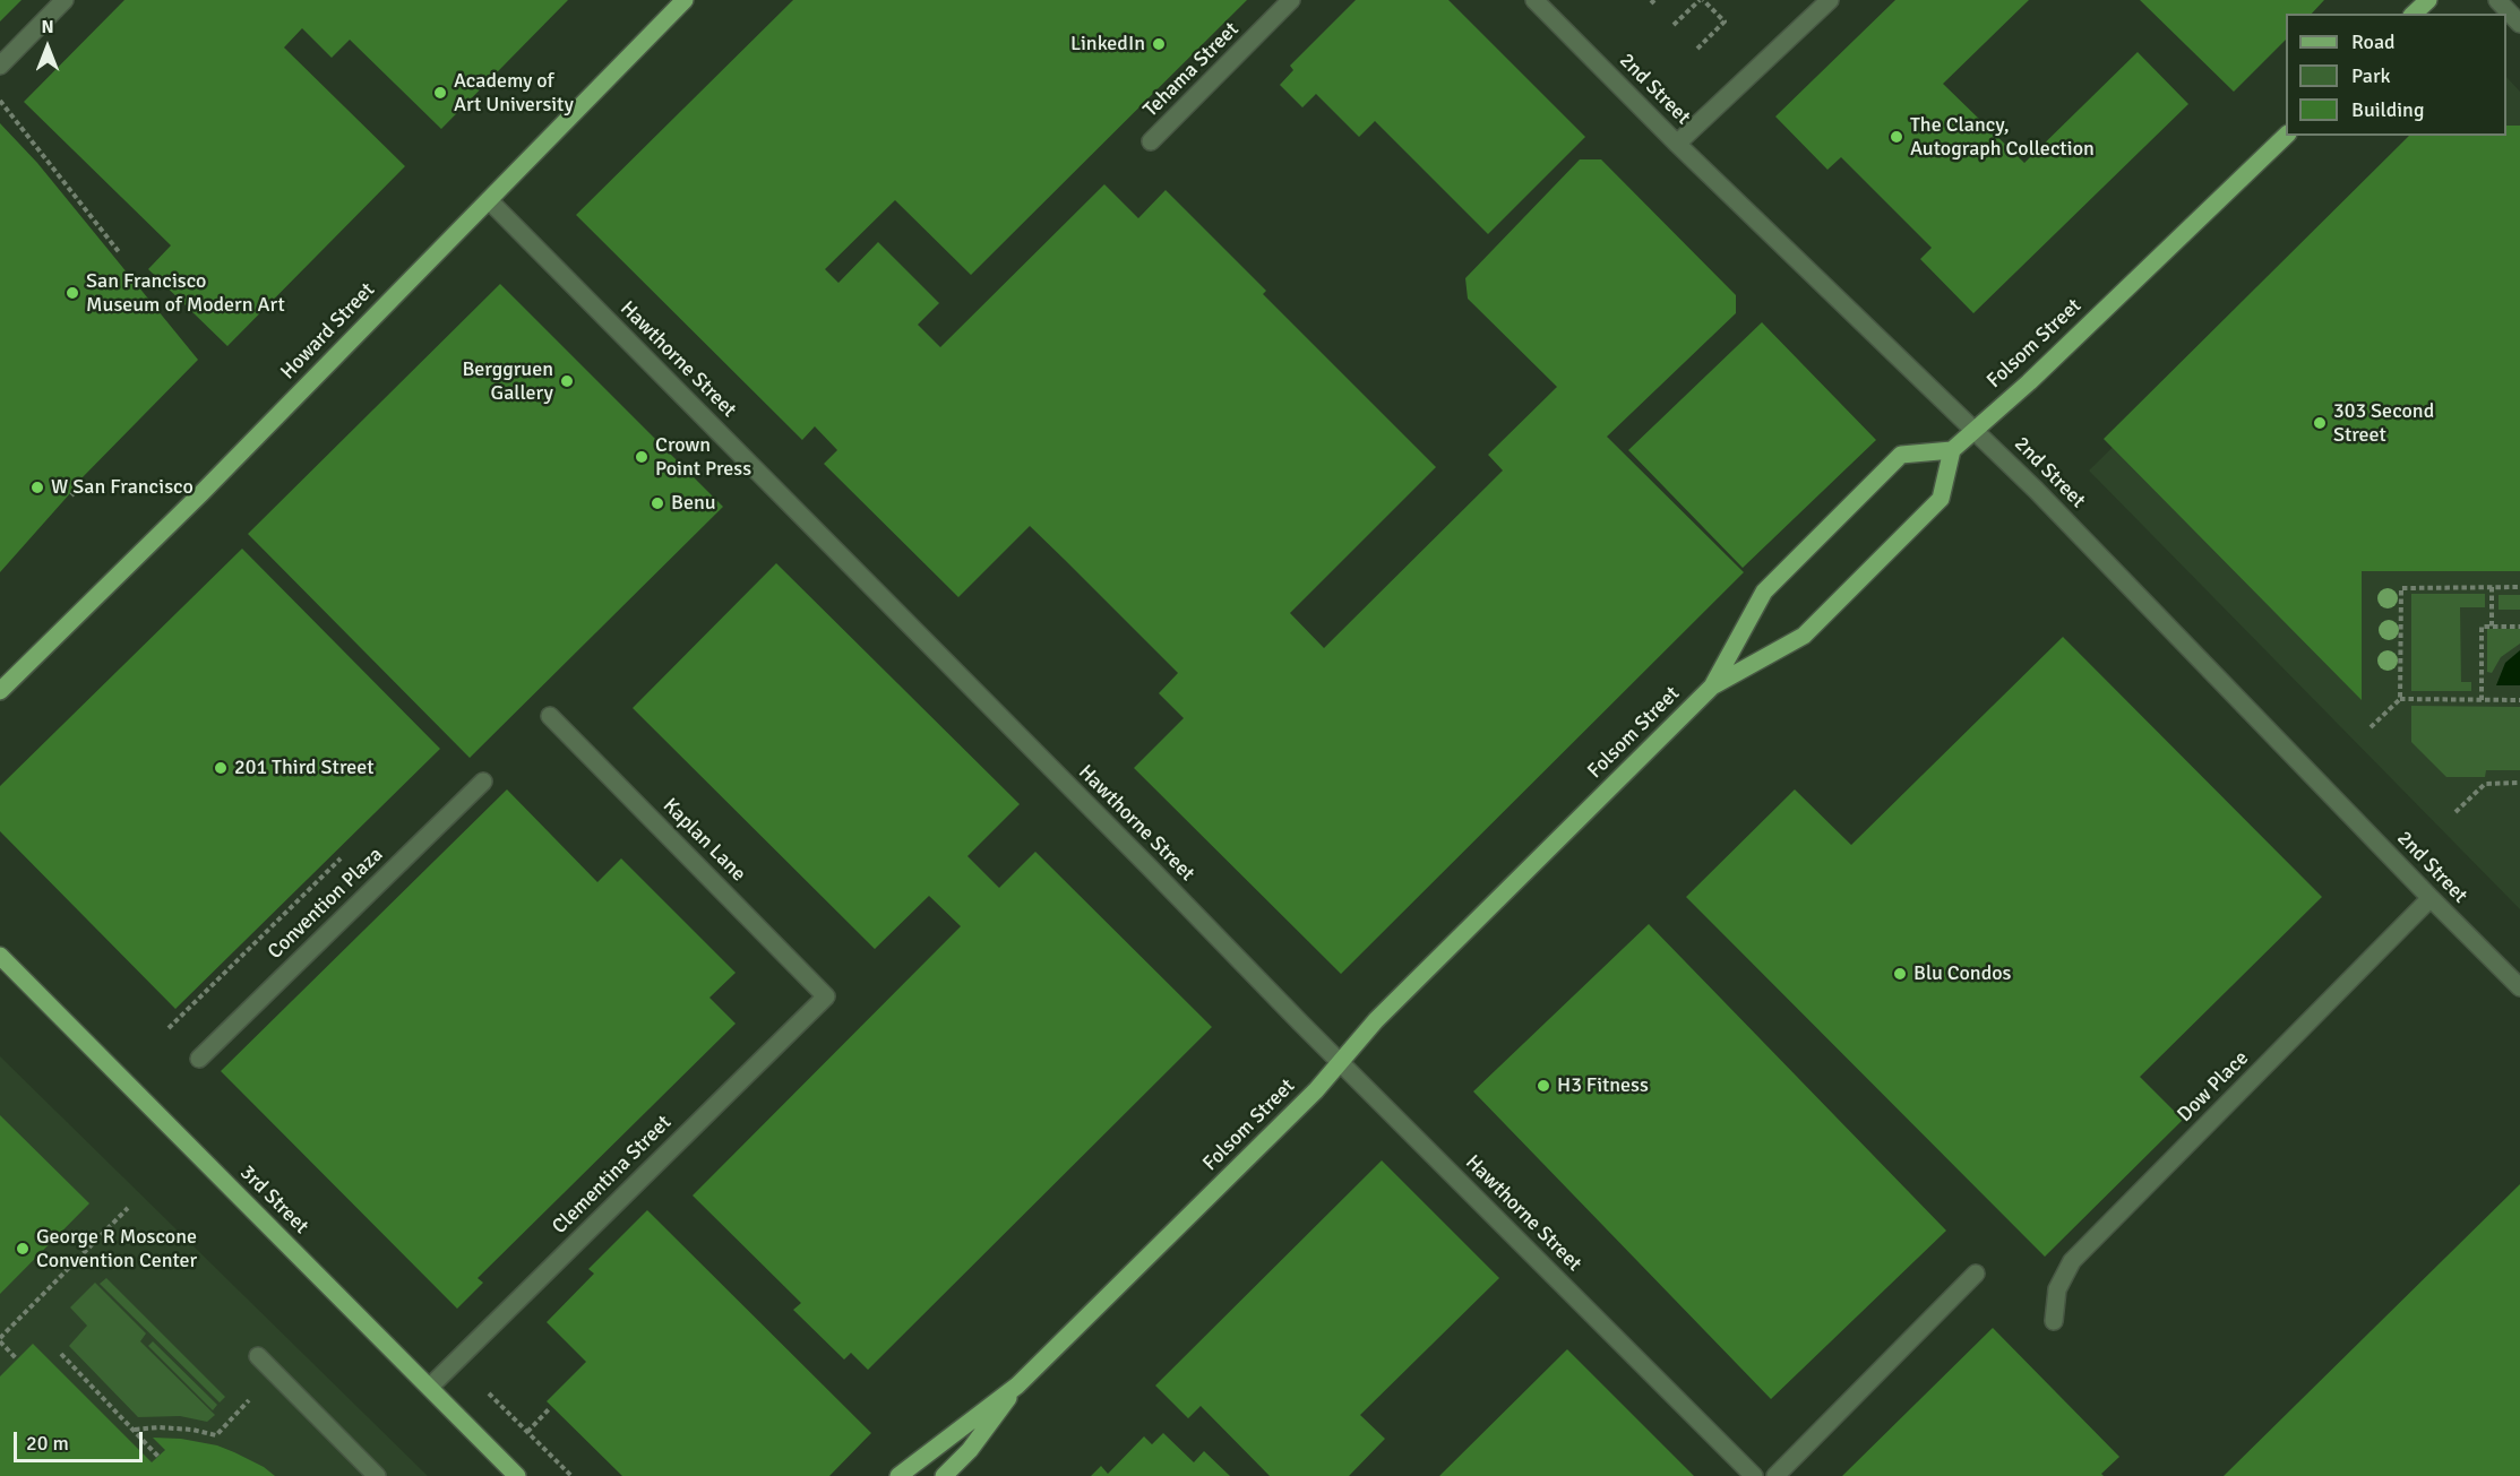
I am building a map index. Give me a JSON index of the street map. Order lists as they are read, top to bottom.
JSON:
{
  "streets": {
    "main road": ["Howard Street", "Folsom Street", "3rd Street"],
    "street": [
      "Tehama Street",
      "2nd Street",
      "Hawthorne Street",
      "Kaplan Lane",
      "Convention Plaza",
      "Dow Place",
      "Clementina Street"
    ]
  },
  "crossings": [
    ["2nd Street", "Folsom Street"],
    ["2nd Street", "Dow Place"],
    ["Howard Street", "Hawthorne Street"],
    ["Folsom Street", "Hawthorne Street"],
    ["Kaplan Lane", "Clementina Street"],
    ["Clementina Street", "3rd Street"]
  ],
  "places": [
    "LinkedIn",
    "Academy of Art University",
    "The Clancy, Autograph Collection",
    "San Francisco Museum of Modern Art",
    "Berggruen Gallery",
    "303 Second Street",
    "Crown Point Press",
    "W San Francisco",
    "Benu",
    "201 Third Street",
    "Blu Condos",
    "H3 Fitness",
    "George R Moscone Convention Center"
  ],
  "legend": ["Road", "Park", "Building"],
  "scale_bar": "20 m",
  "north": "top"
}
